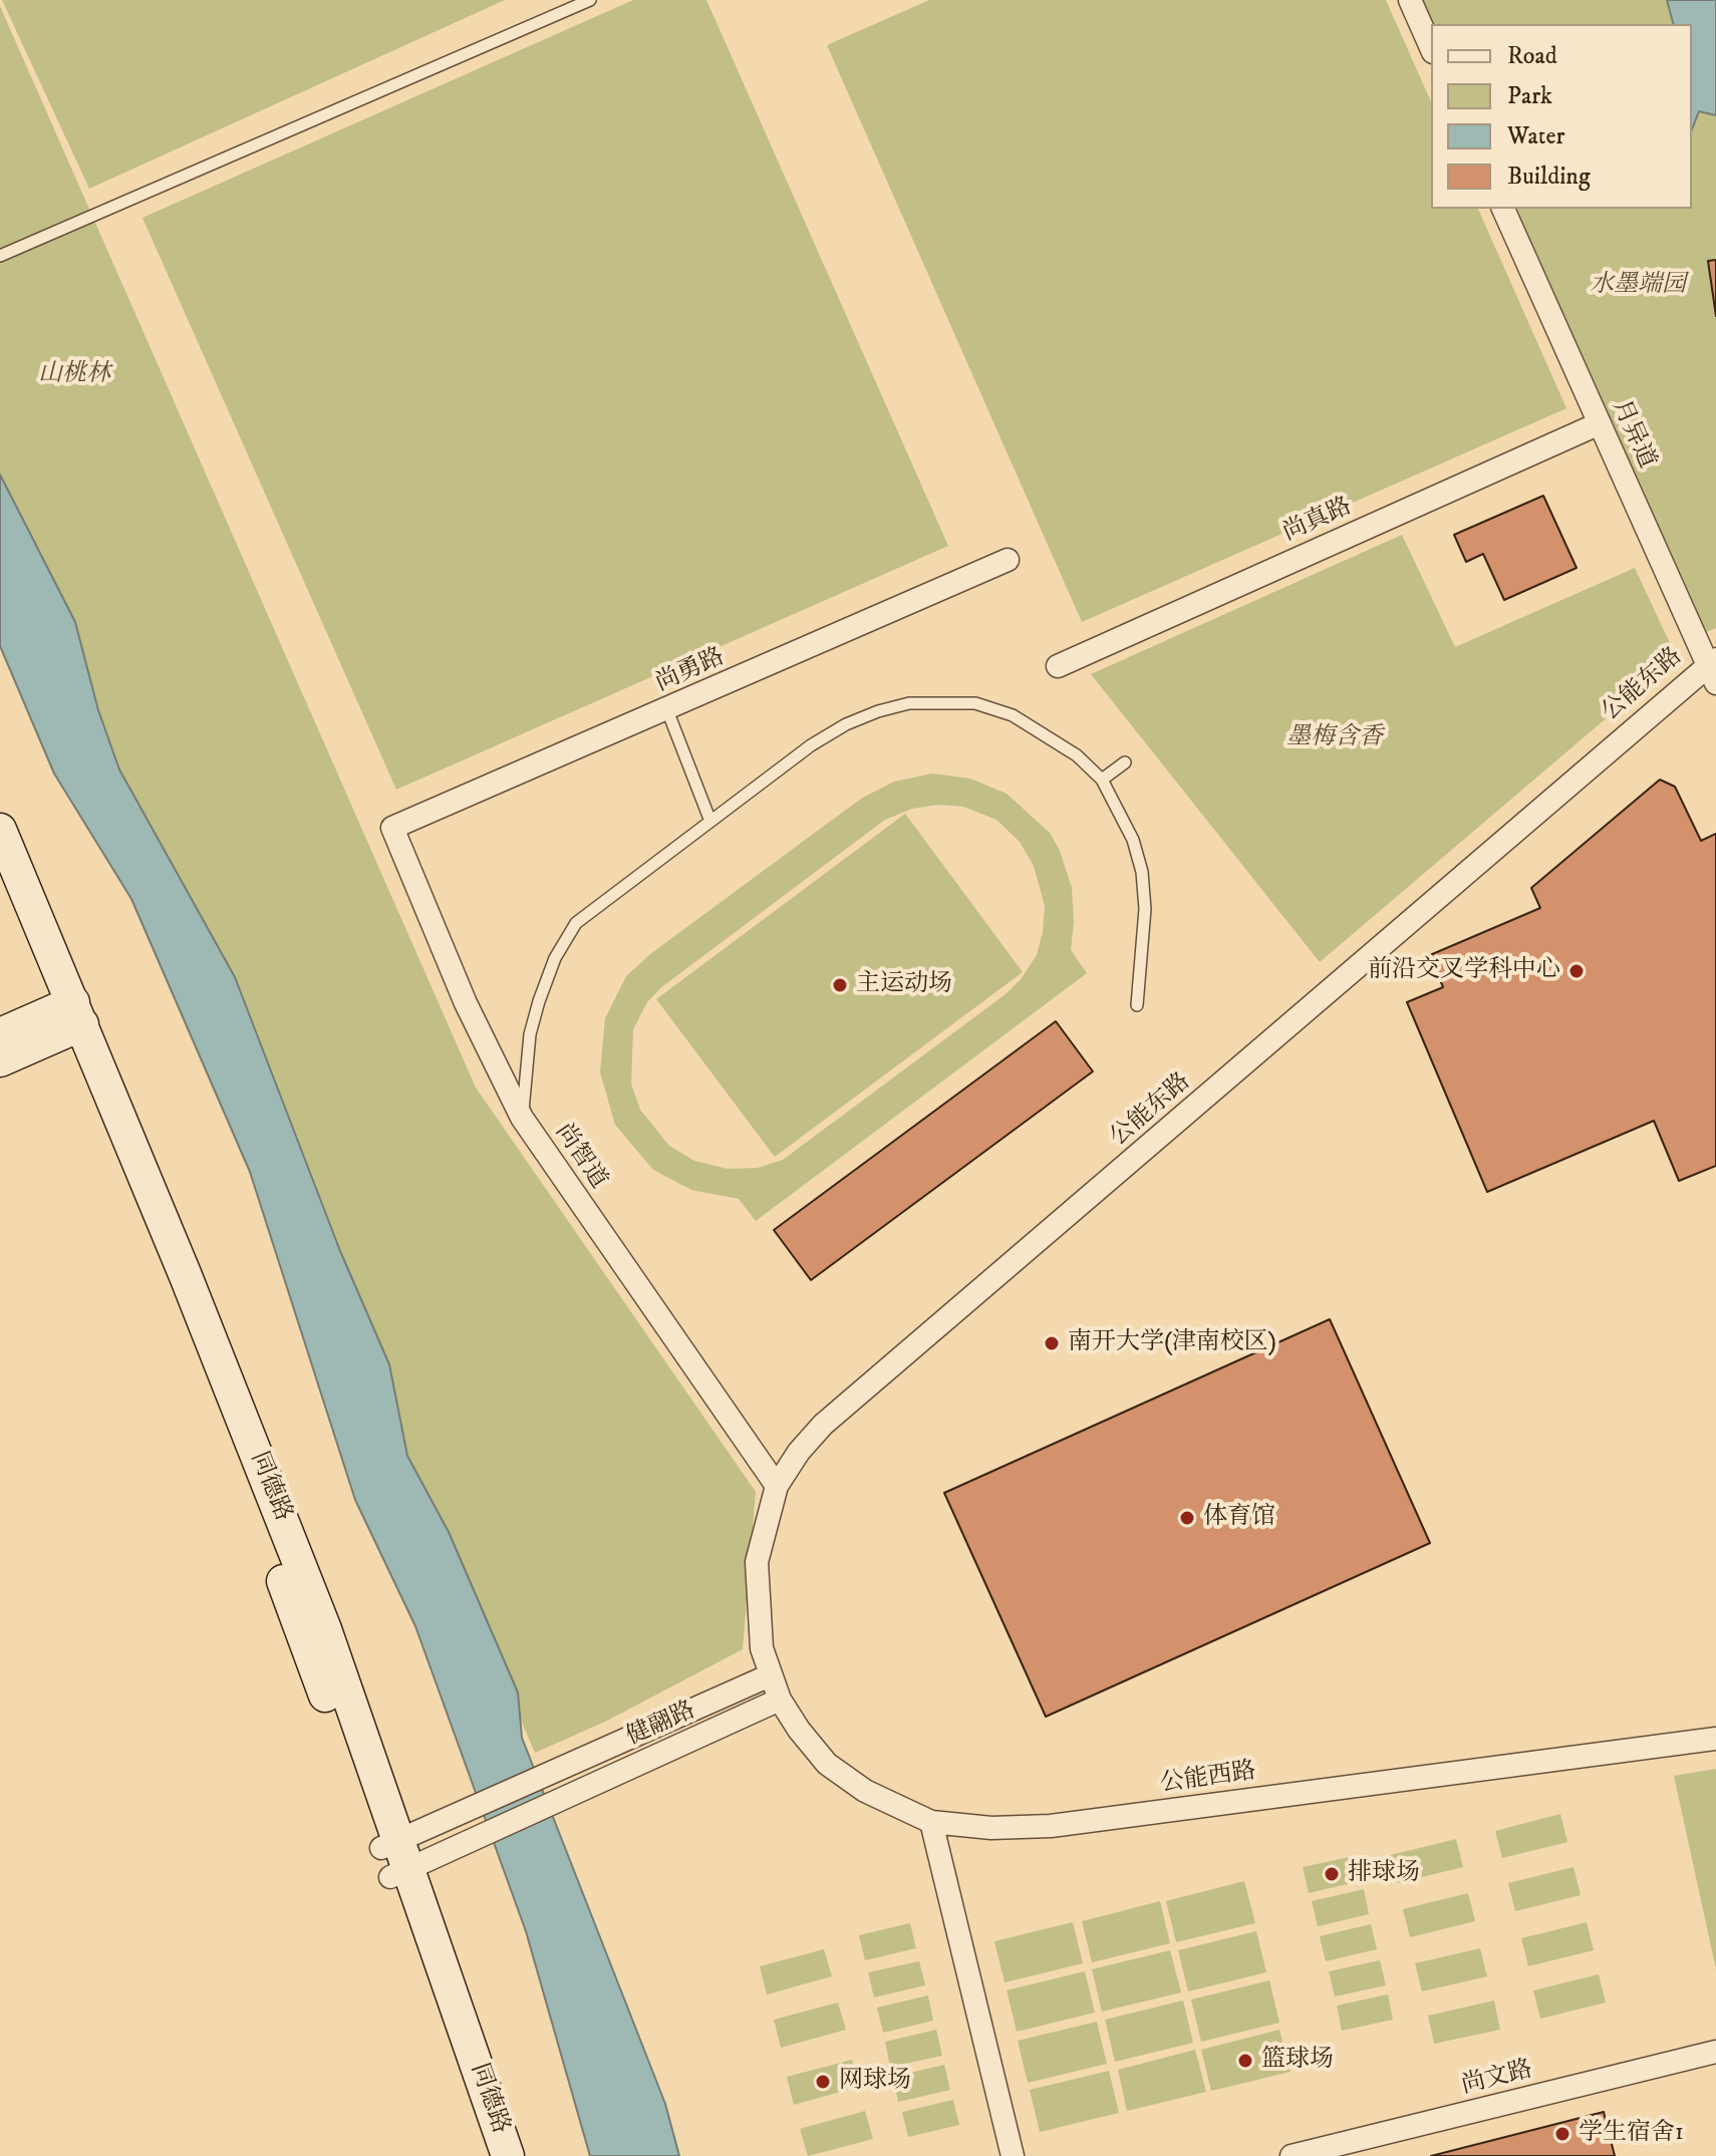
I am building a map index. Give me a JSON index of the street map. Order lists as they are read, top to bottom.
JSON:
{
  "streets": {
    "main road": ["同德路"],
    "street": [
      "月异道",
      "尚真路",
      "尚勇路",
      "公能东路",
      "尚智道",
      "健翮路",
      "公能西路",
      "尚文路"
    ]
  },
  "crossings": [
    ["月异道", "尚真路"],
    ["月异道", "公能东路"],
    ["尚勇路", "尚智道"],
    ["公能东路", "尚智道"],
    ["公能东路", "健翮路"],
    ["公能东路", "公能西路"],
    ["同德路", "健翮路"],
    ["健翮路", "公能西路"]
  ],
  "parks": ["水墨端园", "山桃林", "墨梅含香"],
  "places": [
    "前沿交叉学科中心",
    "主运动场",
    "南开大学(津南校区)",
    "体育馆",
    "排球场",
    "篮球场",
    "网球场",
    "学生宿舍1"
  ],
  "legend": [
    "Road",
    "Park",
    "Water",
    "Building"
  ]
}
